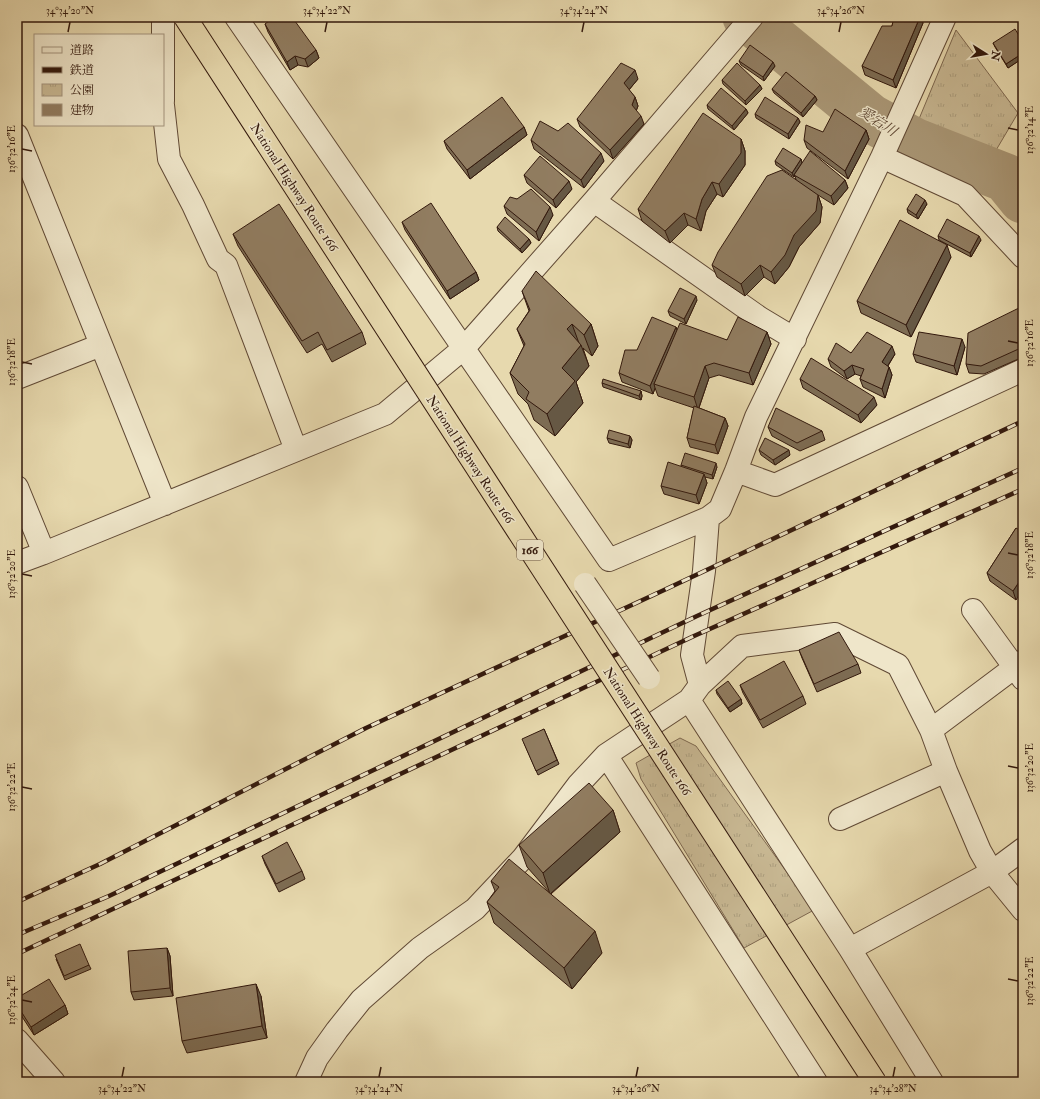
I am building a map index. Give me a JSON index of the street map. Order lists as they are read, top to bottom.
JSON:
{
  "streets": {
    "highway": ["National Highway Route 166", "166"]
  },
  "water": ["愛宕川"],
  "legend": [
    "道路",
    "鉄道",
    "公園",
    "建物"
  ],
  "north": "right",
  "coordinates": [
    "34°34'20\"N",
    "34°34'22\"N",
    "34°34'24\"N",
    "34°34'26\"N",
    "136°32'14\"E",
    "136°32'16\"E",
    "136°32'18\"E",
    "136°32'20\"E",
    "136°32'22\"E",
    "136°32'24\"E",
    "34°34'28\"N"
  ]
}
